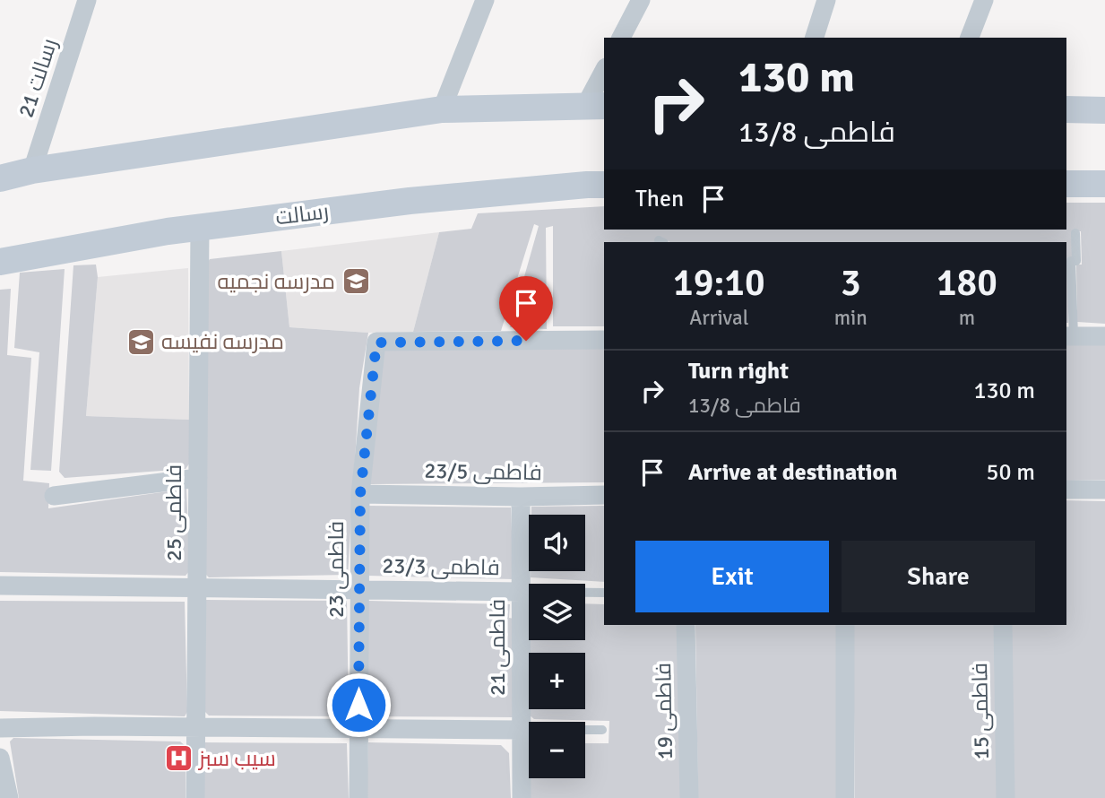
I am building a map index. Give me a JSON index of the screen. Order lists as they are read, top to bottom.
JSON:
{
  "streets": {
    "street": [
      "رسالت 21",
      "رسالت",
      "فاطمی 23/5",
      "فاطمی 25",
      "فاطمی 23/3",
      "فاطمی 23",
      "فاطمی 21",
      "فاطمی 19",
      "فاطمی 15"
    ]
  },
  "crossings": [
    ["رسالت", "فاطمی 25"],
    ["فاطمی 23/5", "فاطمی 23"],
    ["فاطمی 23/5", "فاطمی 21"],
    ["فاطمی 25", "فاطمی 23/3"],
    ["فاطمی 23/3", "فاطمی 23"],
    ["فاطمی 23/3", "فاطمی 21"]
  ],
  "places": {
    "school or university": ["مدرسه نجمیه", "مدرسه نفیسه"],
    "hospital": ["سیب سبز"]
  },
  "page": {
    "turn": ["130 m", "فاطمی 13/8"],
    "then": "Then",
    "eta": [
      "19:10",
      "Arrival",
      "3",
      "min",
      "180",
      "m"
    ],
    "list": [
      {
        "name": "Turn right",
        "note": "فاطمی 13/8",
        "value": "130 m"
      },
      {
        "name": "Arrive at destination",
        "value": "50 m"
      }
    ],
    "map_buttons": ["+", "−"],
    "buttons": ["Exit", "Share"]
  }
}
